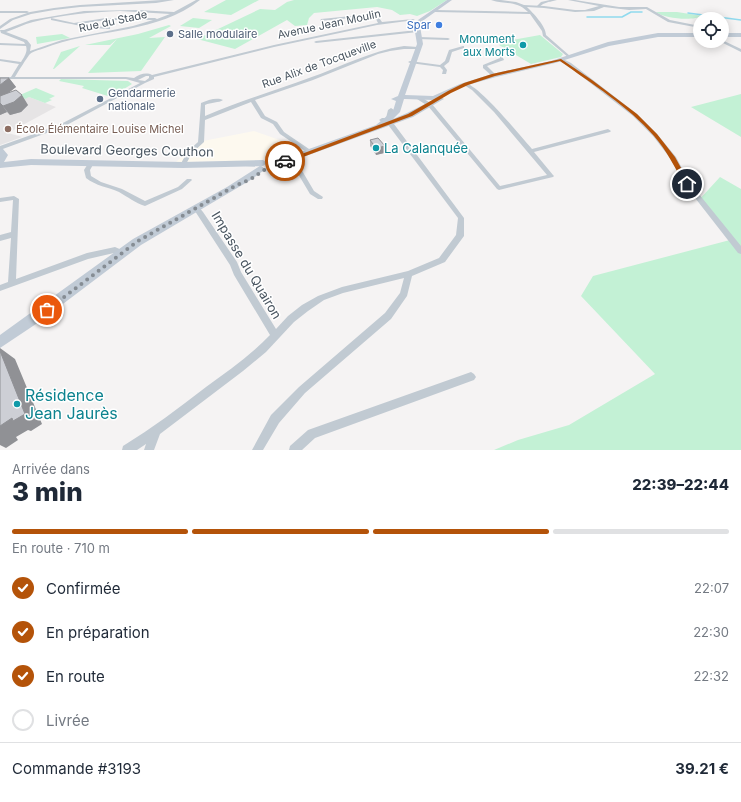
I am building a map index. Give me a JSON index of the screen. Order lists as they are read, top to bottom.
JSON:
{
  "streets": {
    "main road": ["Boulevard Georges Couthon"],
    "street": [
      "Rue du Stade",
      "Avenue Jean Moulin",
      "Rue Alix de Tocqueville",
      "Impasse du Quairon"
    ]
  },
  "places": [
    "Spar",
    "Salle modulaire",
    "Monument aux Morts",
    "Gendarmerie nationale",
    "École Élémentaire Louise Michel",
    "La Calanquée",
    "Résidence Jean Jaurès"
  ],
  "page": {
    "heading": ["3 min", "Arrivée dans", "22:39–22:44"],
    "panel": ["Commande #3193", "39.21 €"],
    "bar": "En route · 710 m",
    "list": [
      ["Confirmée", "22:07"],
      ["En préparation", "22:30"],
      ["En route", "22:32"],
      "Livrée"
    ]
  }
}
